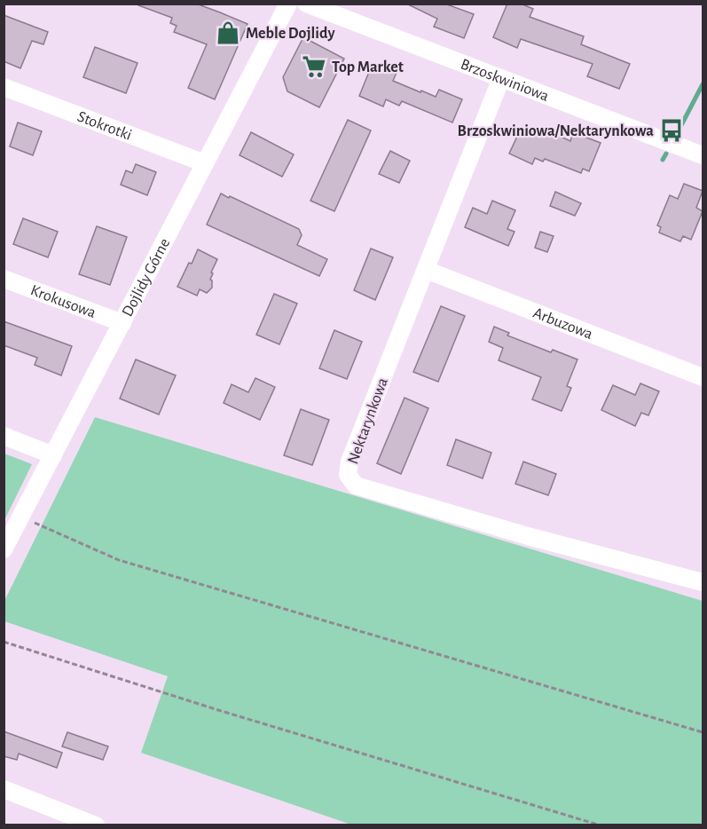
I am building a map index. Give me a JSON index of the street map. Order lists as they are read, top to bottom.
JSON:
{
  "streets": {
    "street": [
      "Brzoskwiniowa",
      "Stokrotki",
      "Dojlidy Górne",
      "Krokusowa",
      "Arbuzowa",
      "Nektarynkowa"
    ]
  },
  "crossings": [
    ["Brzoskwiniowa", "Nektarynkowa"],
    ["Stokrotki", "Dojlidy Górne"],
    ["Dojlidy Górne", "Krokusowa"],
    ["Arbuzowa", "Nektarynkowa"]
  ],
  "places": {
    "shop": ["Meble Dojlidy"],
    "supermarket": ["Top Market"],
    "bus stop": ["Brzoskwiniowa/Nektarynkowa"]
  }
}
